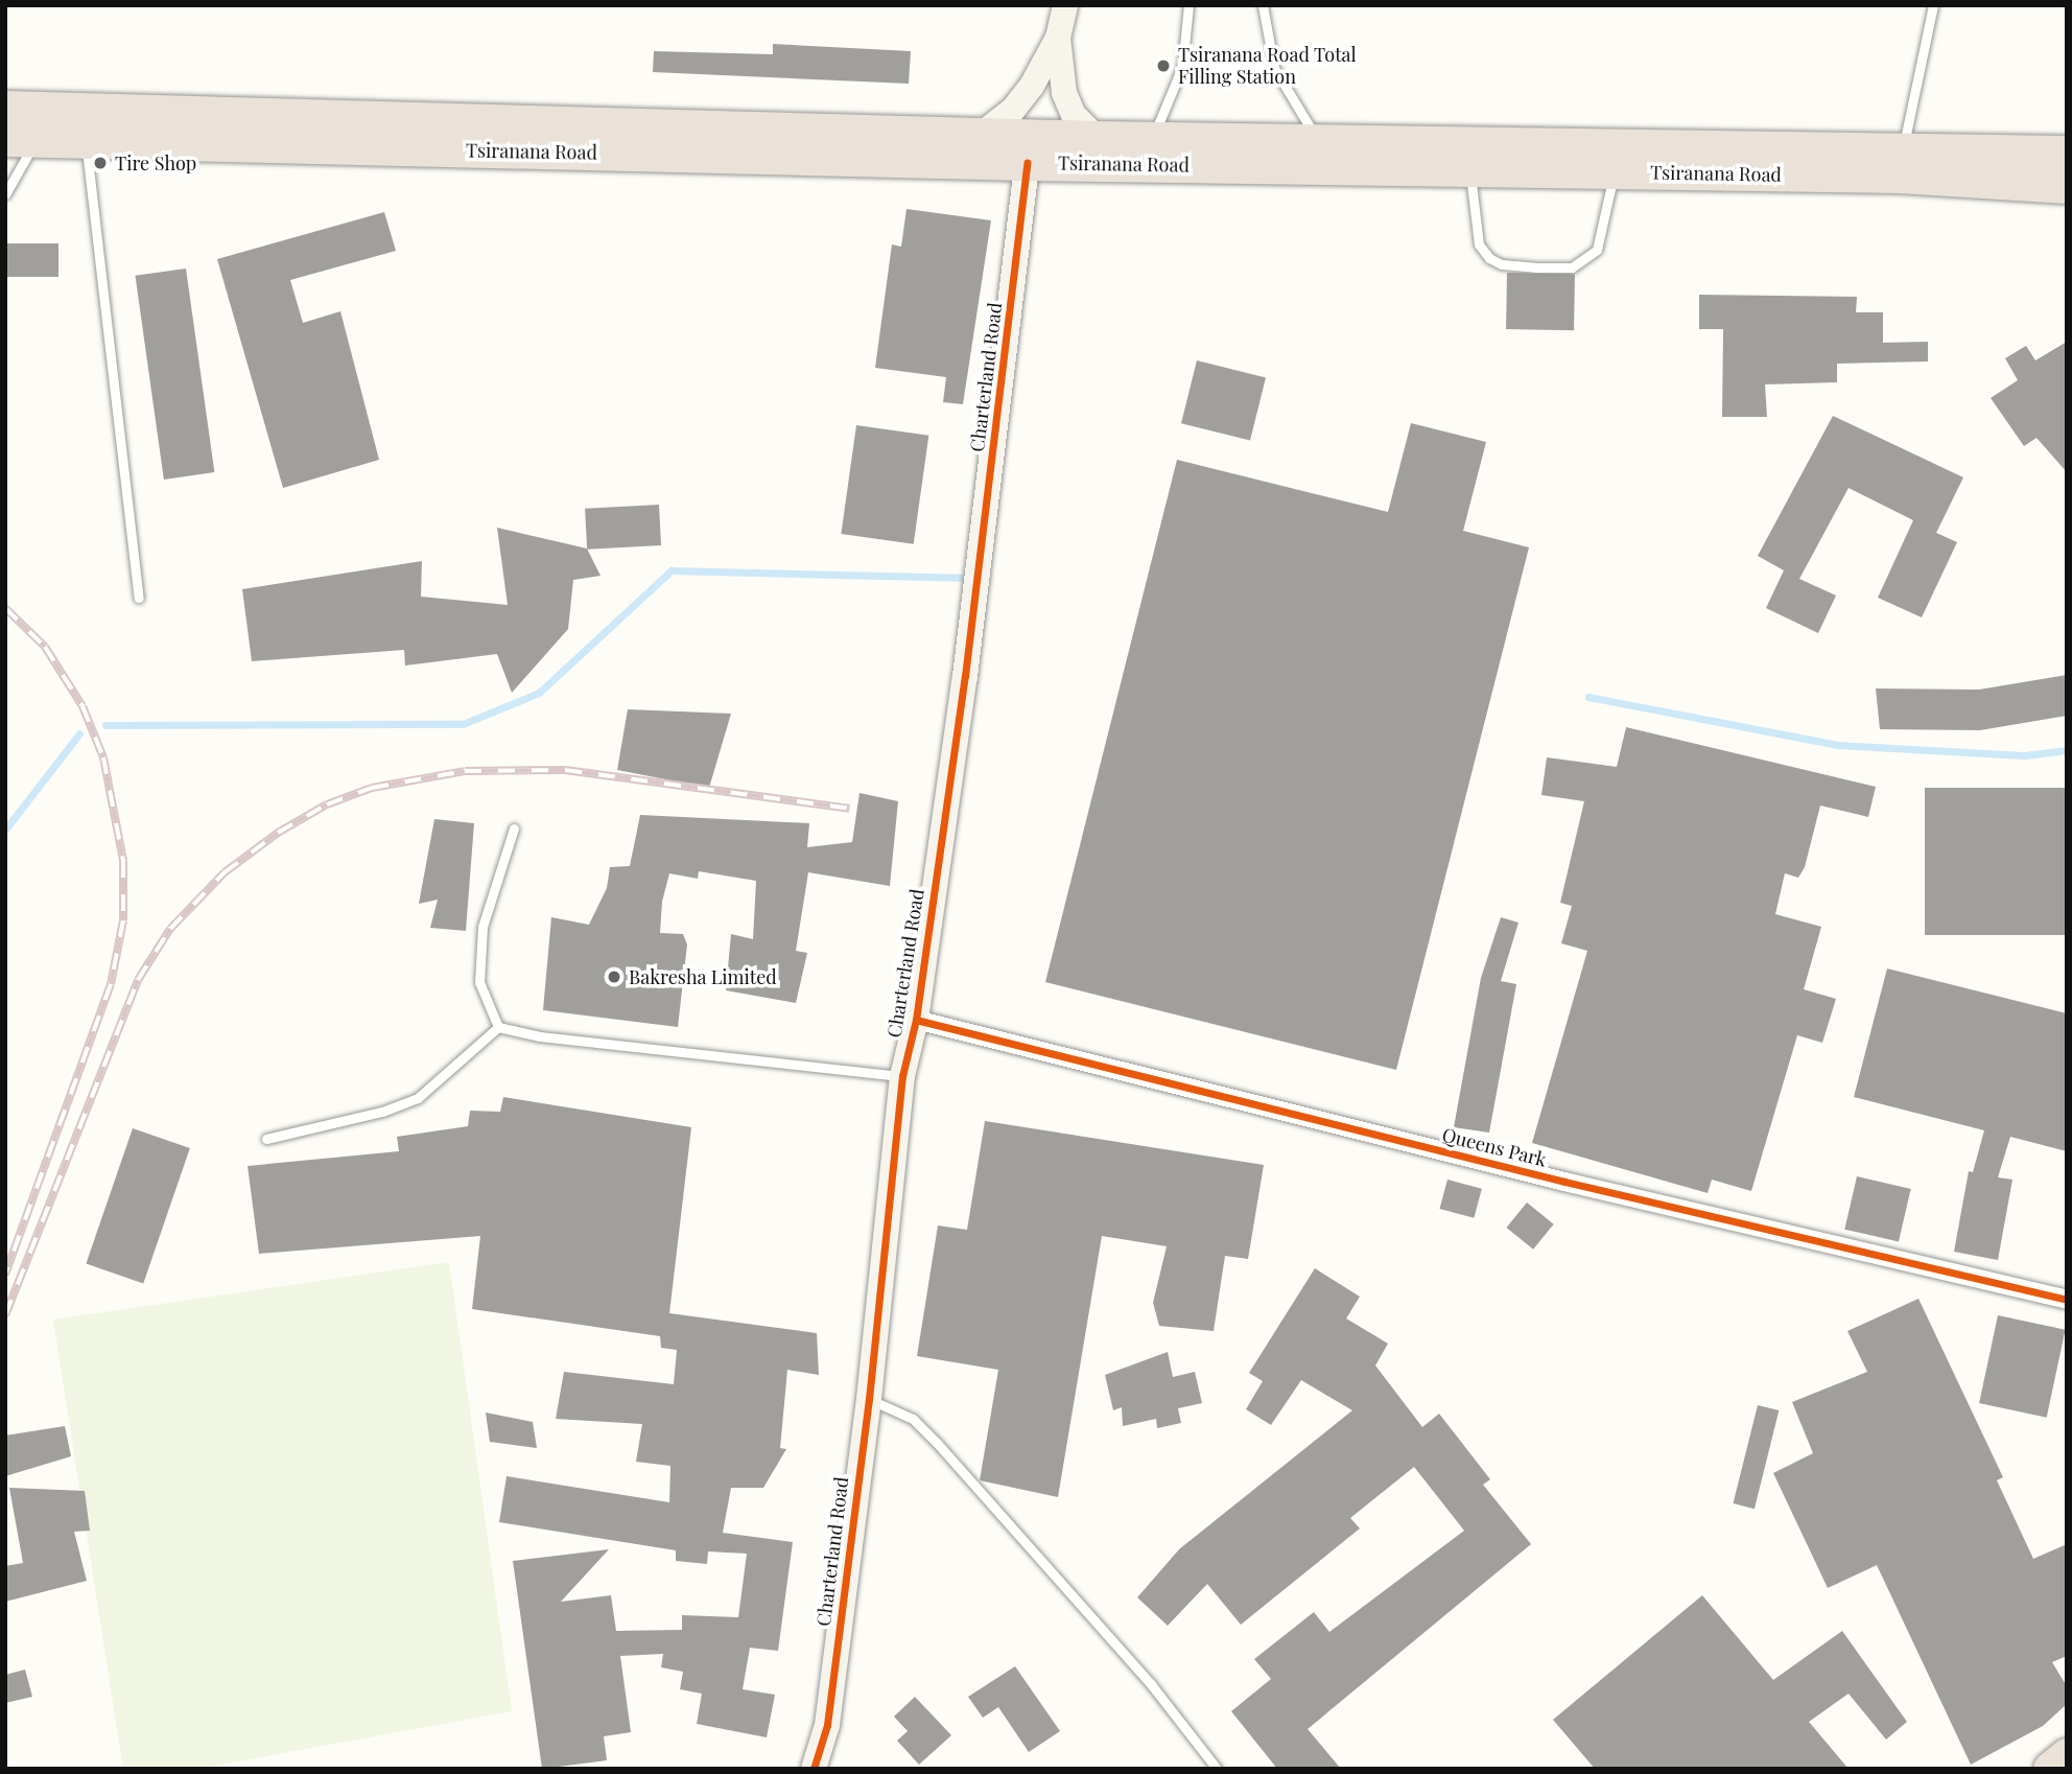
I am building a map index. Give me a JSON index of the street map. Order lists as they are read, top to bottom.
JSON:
{
  "streets": {
    "highway": ["Tsiranana Road"],
    "street": ["Charterland Road", "Queens Park"]
  },
  "crossings": [
    ["Tsiranana Road", "Charterland Road"],
    ["Charterland Road", "Queens Park"]
  ],
  "places": ["Tsiranana Road Total Filling Station", "Tire Shop", "Bakresha Limited"]
}
